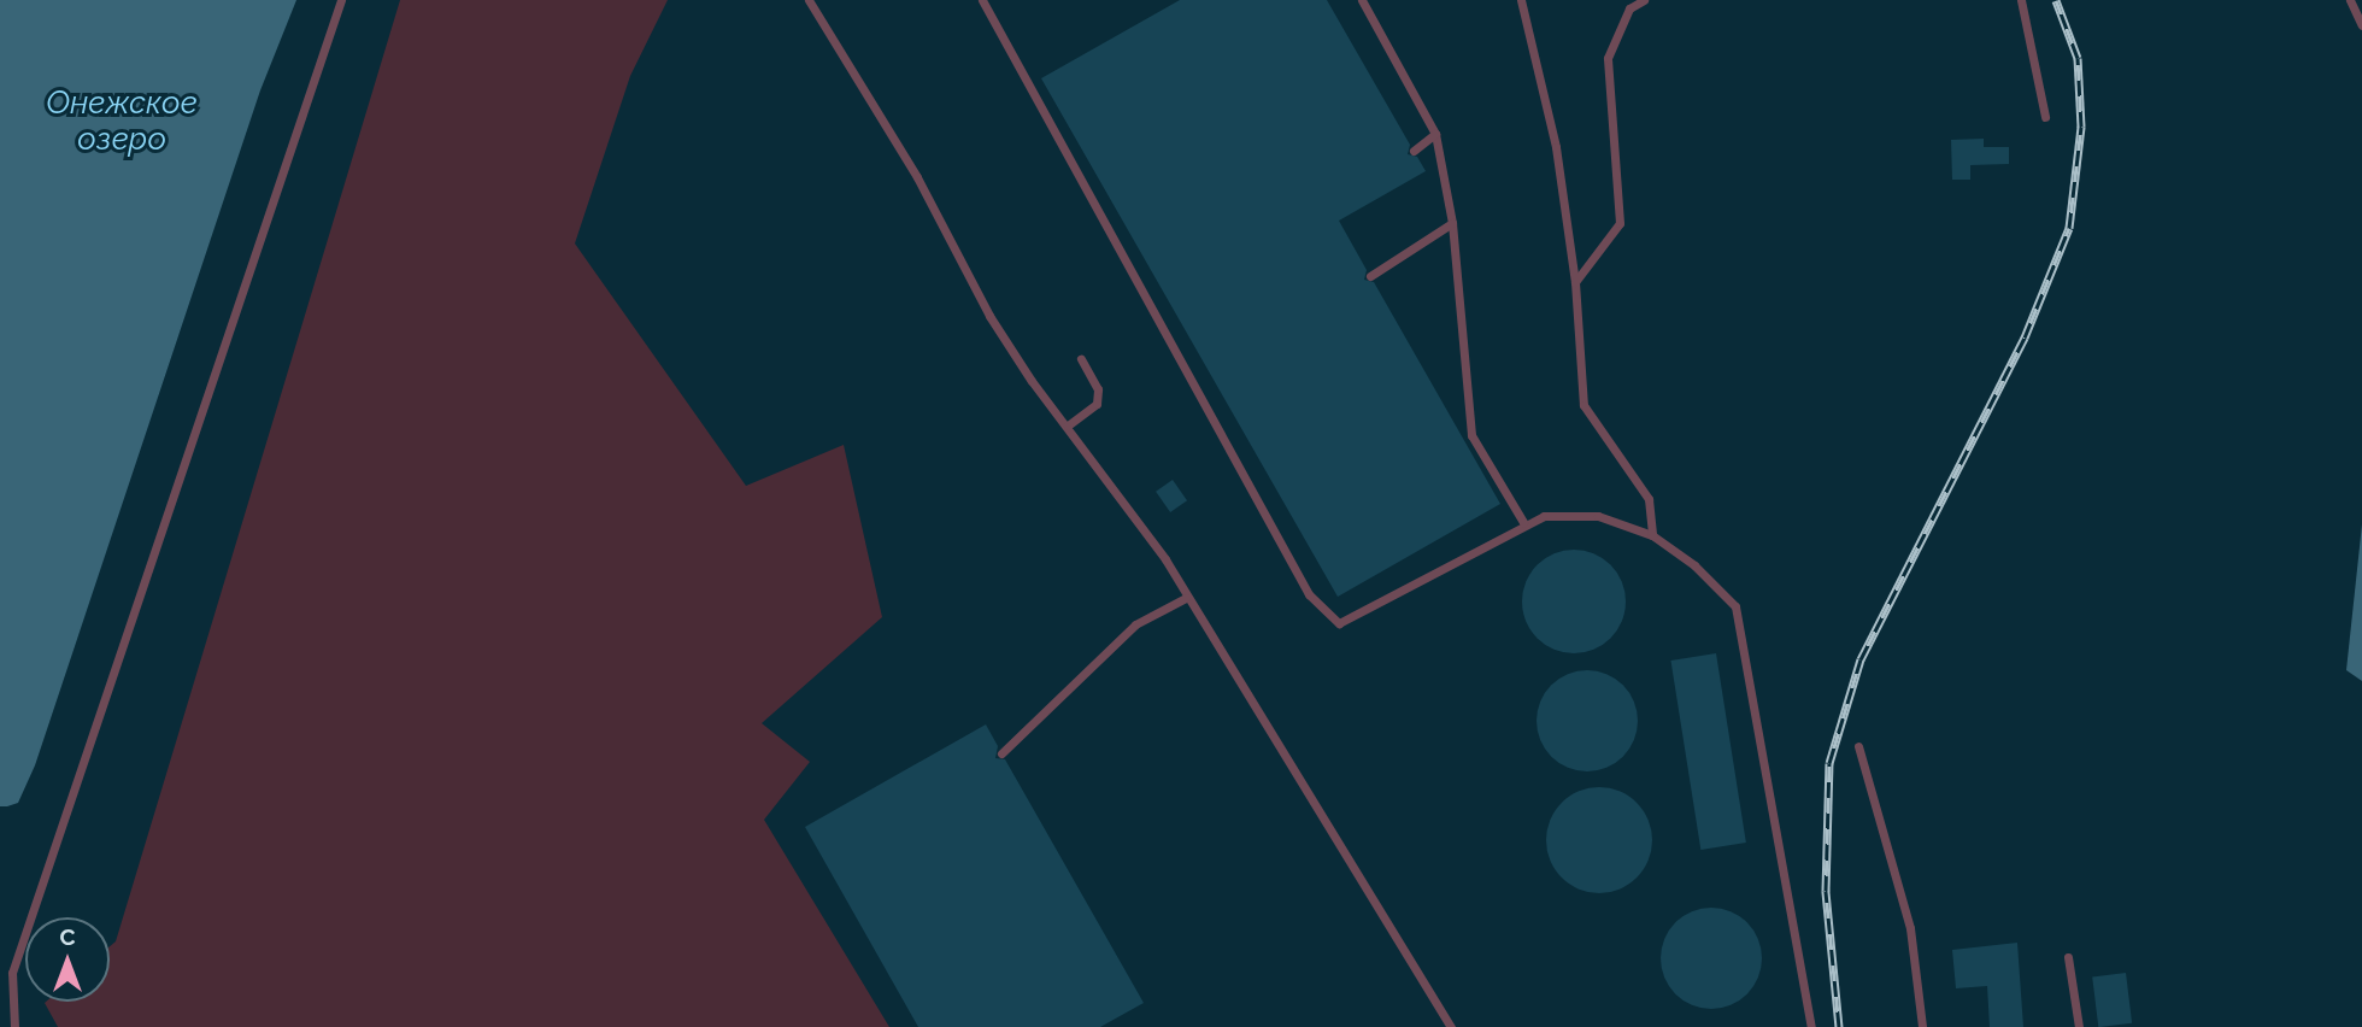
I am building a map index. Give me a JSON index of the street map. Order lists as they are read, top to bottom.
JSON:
{
  "water": ["Онежское озеро"],
  "north": "top"
}
